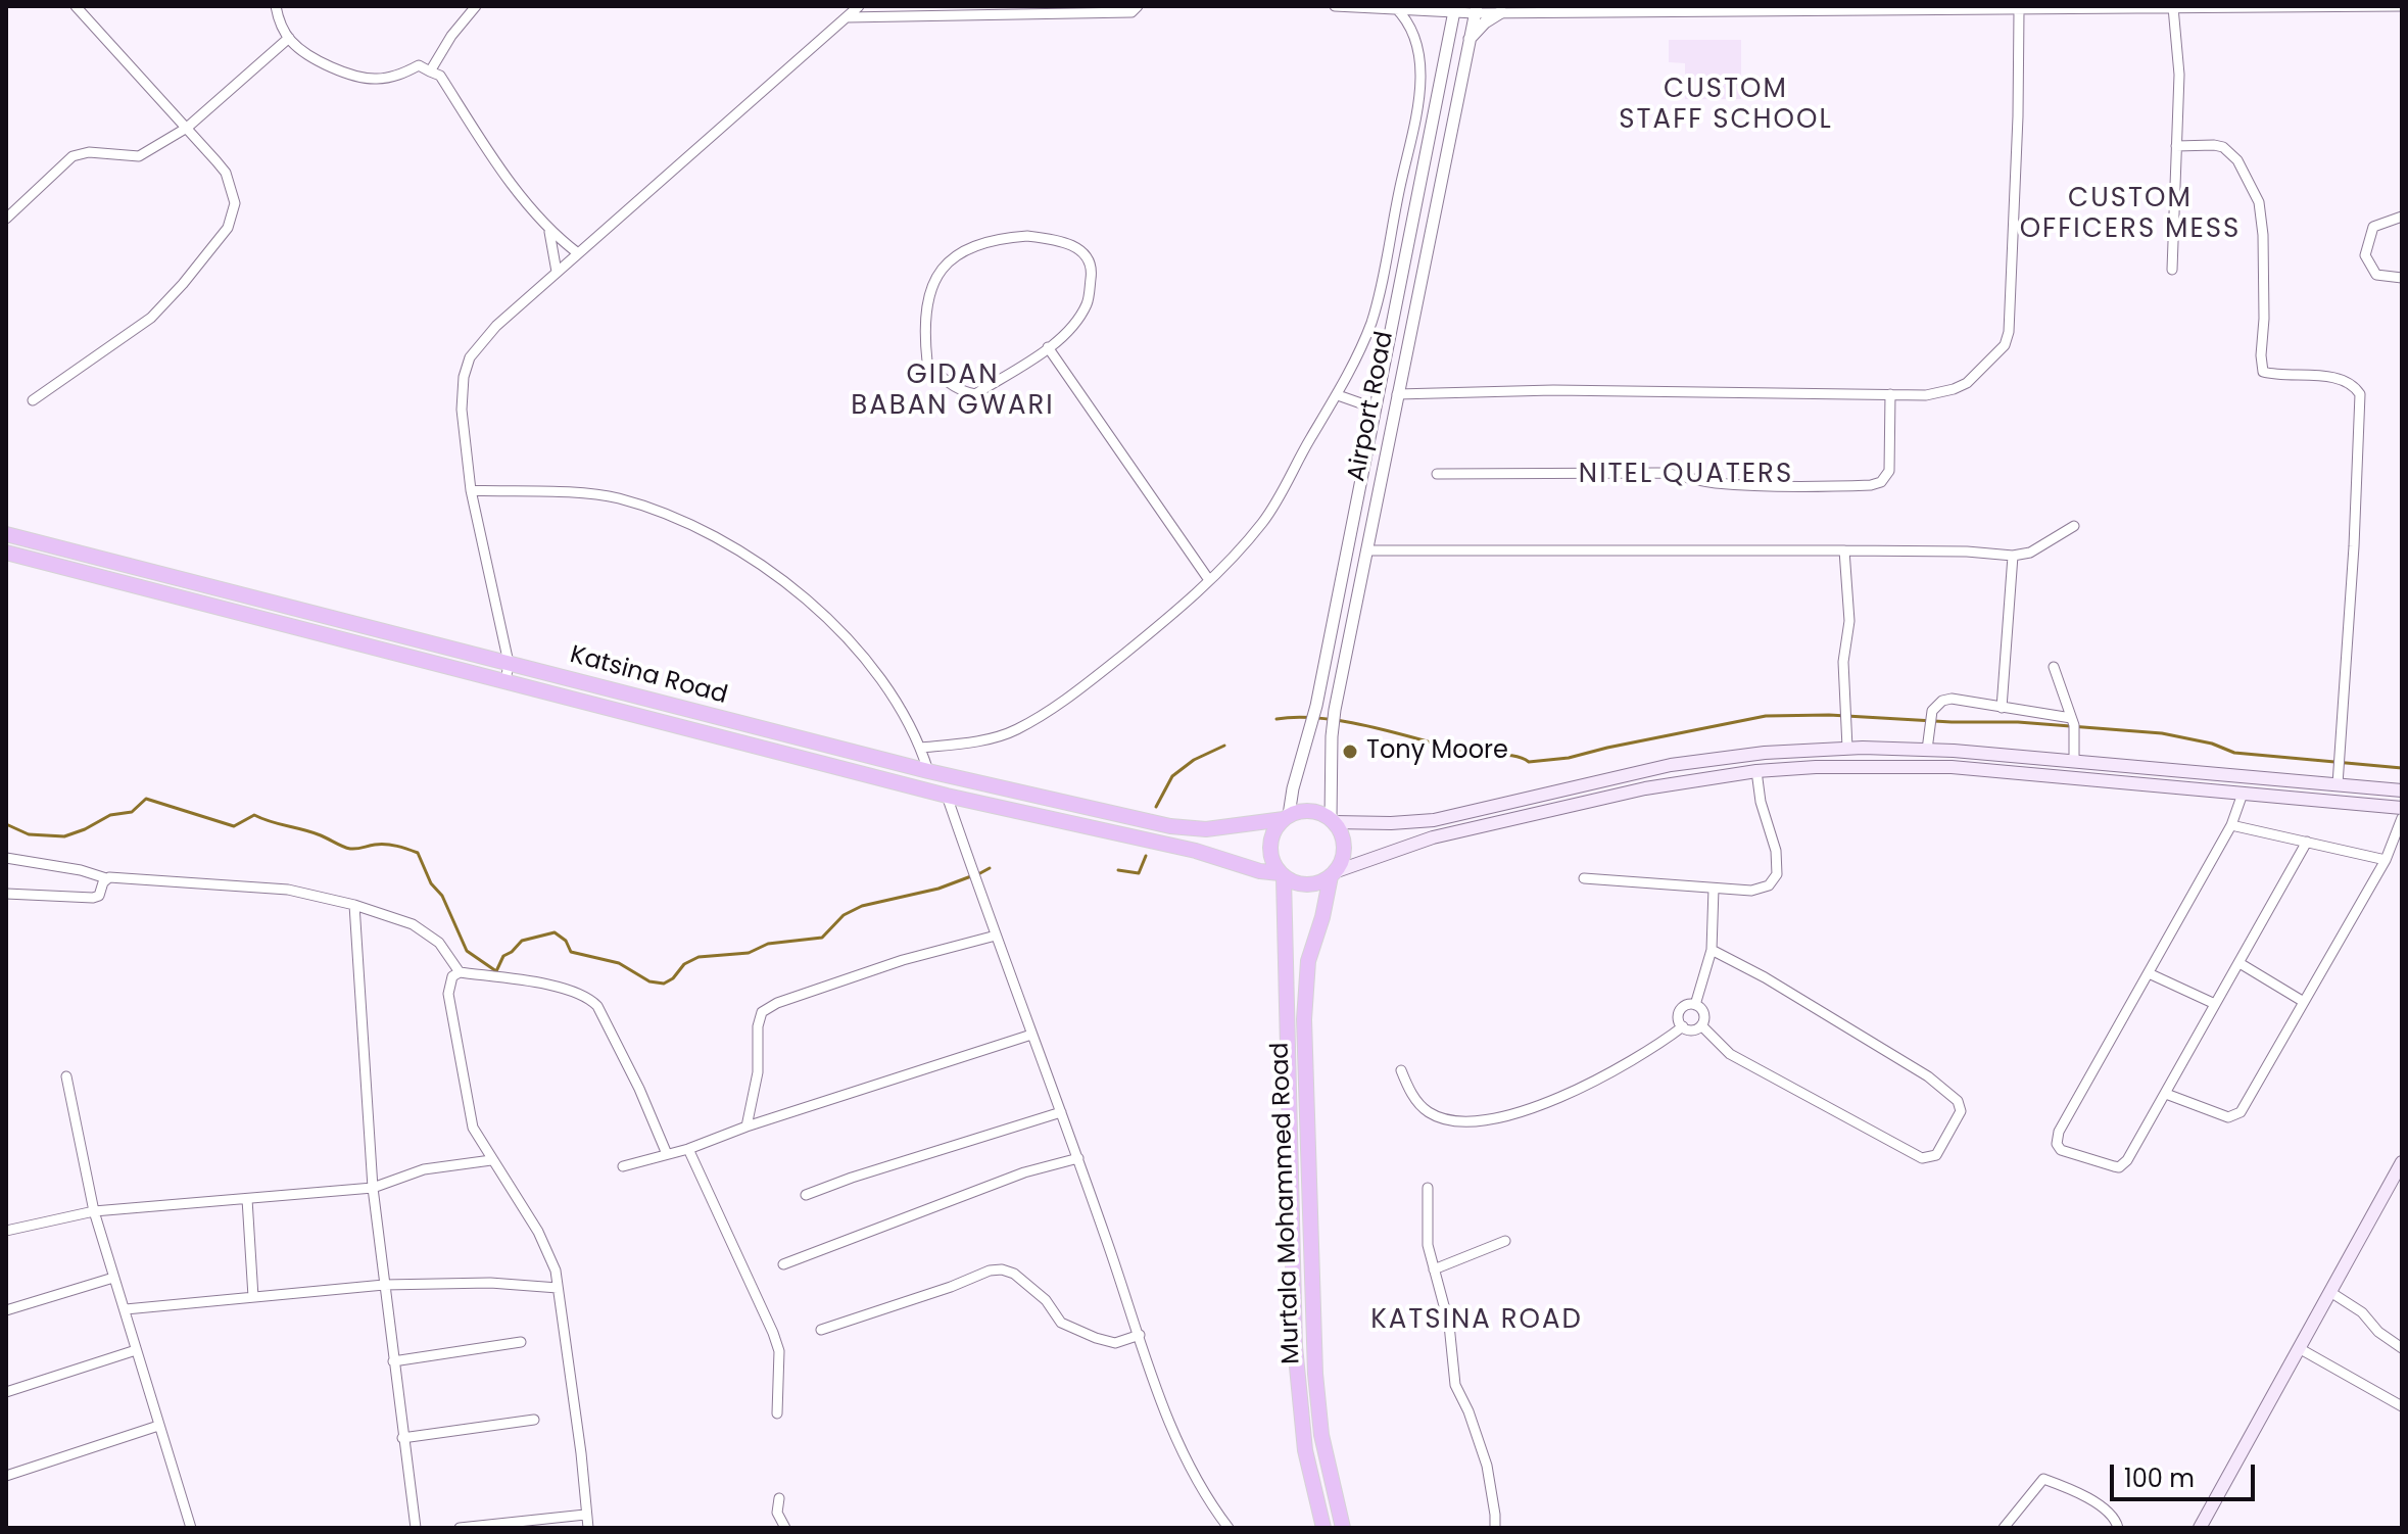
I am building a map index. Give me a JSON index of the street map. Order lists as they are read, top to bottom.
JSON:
{
  "streets": {
    "highway": ["Katsina Road", "Murtala Mohammed Road"],
    "street": ["Airport Road"]
  },
  "crossings": [
    ["Airport Road", "Katsina Road"],
    ["Airport Road", "Murtala Mohammed Road"],
    ["Katsina Road", "Murtala Mohammed Road"]
  ],
  "districts": [
    "CUSTOM STAFF SCHOOL",
    "CUSTOM OFFICERS MESS",
    "GIDAN BABAN GWARI",
    "NITEL QUATERS",
    "KATSINA ROAD"
  ],
  "places": ["Tony Moore"],
  "scale_bar": "100 m"
}
